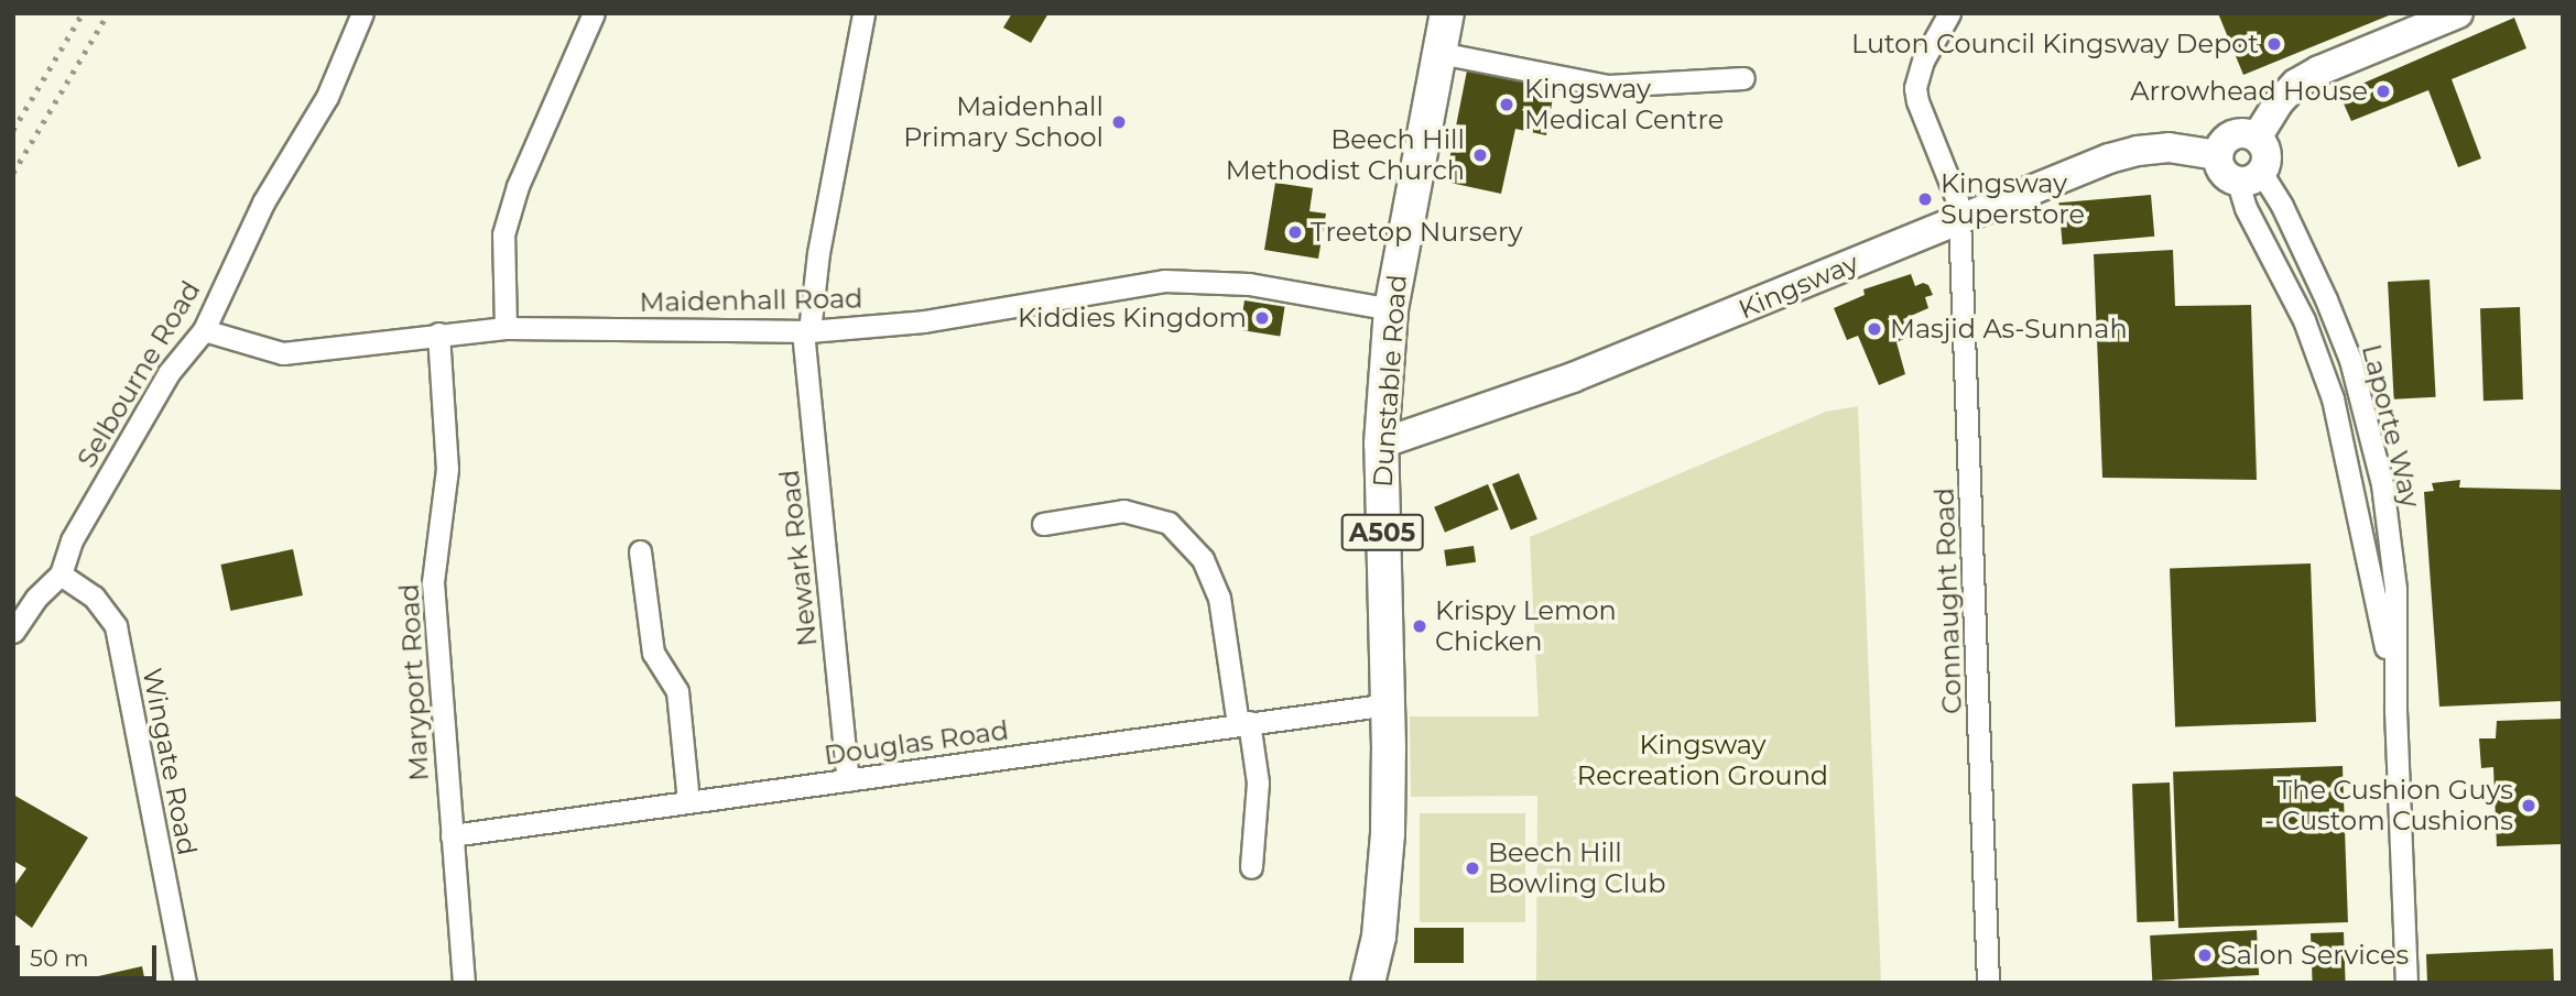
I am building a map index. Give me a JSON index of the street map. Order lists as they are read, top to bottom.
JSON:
{
  "streets": {
    "main road": ["Dunstable Road", "A505"],
    "street": [
      "Kingsway",
      "Maidenhall Road",
      "Selbourne Road",
      "Laporte Way",
      "Newark Road",
      "Connaught Road",
      "Maryport Road",
      "Douglas Road",
      "Wingate Road"
    ]
  },
  "crossings": [
    ["Kingsway", "Dunstable Road"],
    ["Kingsway", "Laporte Way"],
    ["Kingsway", "Connaught Road"],
    ["Maidenhall Road", "Selbourne Road"],
    ["Maidenhall Road", "Dunstable Road"],
    ["Maidenhall Road", "Newark Road"],
    ["Maidenhall Road", "Maryport Road"],
    ["Selbourne Road", "Wingate Road"],
    ["Dunstable Road", "Douglas Road"],
    ["Newark Road", "Douglas Road"],
    ["Maryport Road", "Douglas Road"]
  ],
  "parks": ["Kingsway Recreation Ground"],
  "places": [
    "Luton Council Kingsway Depot",
    "Arrowhead House",
    "Kingsway Medical Centre",
    "Maidenhall Primary School",
    "Beech Hill Methodist Church",
    "Kingsway Superstore",
    "Treetop Nursery",
    "Kiddies Kingdom",
    "Masjid As-Sunnah",
    "Krispy Lemon Chicken",
    "The Cushion Guys - Custom Cushions",
    "Beech Hill Bowling Club",
    "Salon Services"
  ],
  "scale_bar": "50 m"
}
